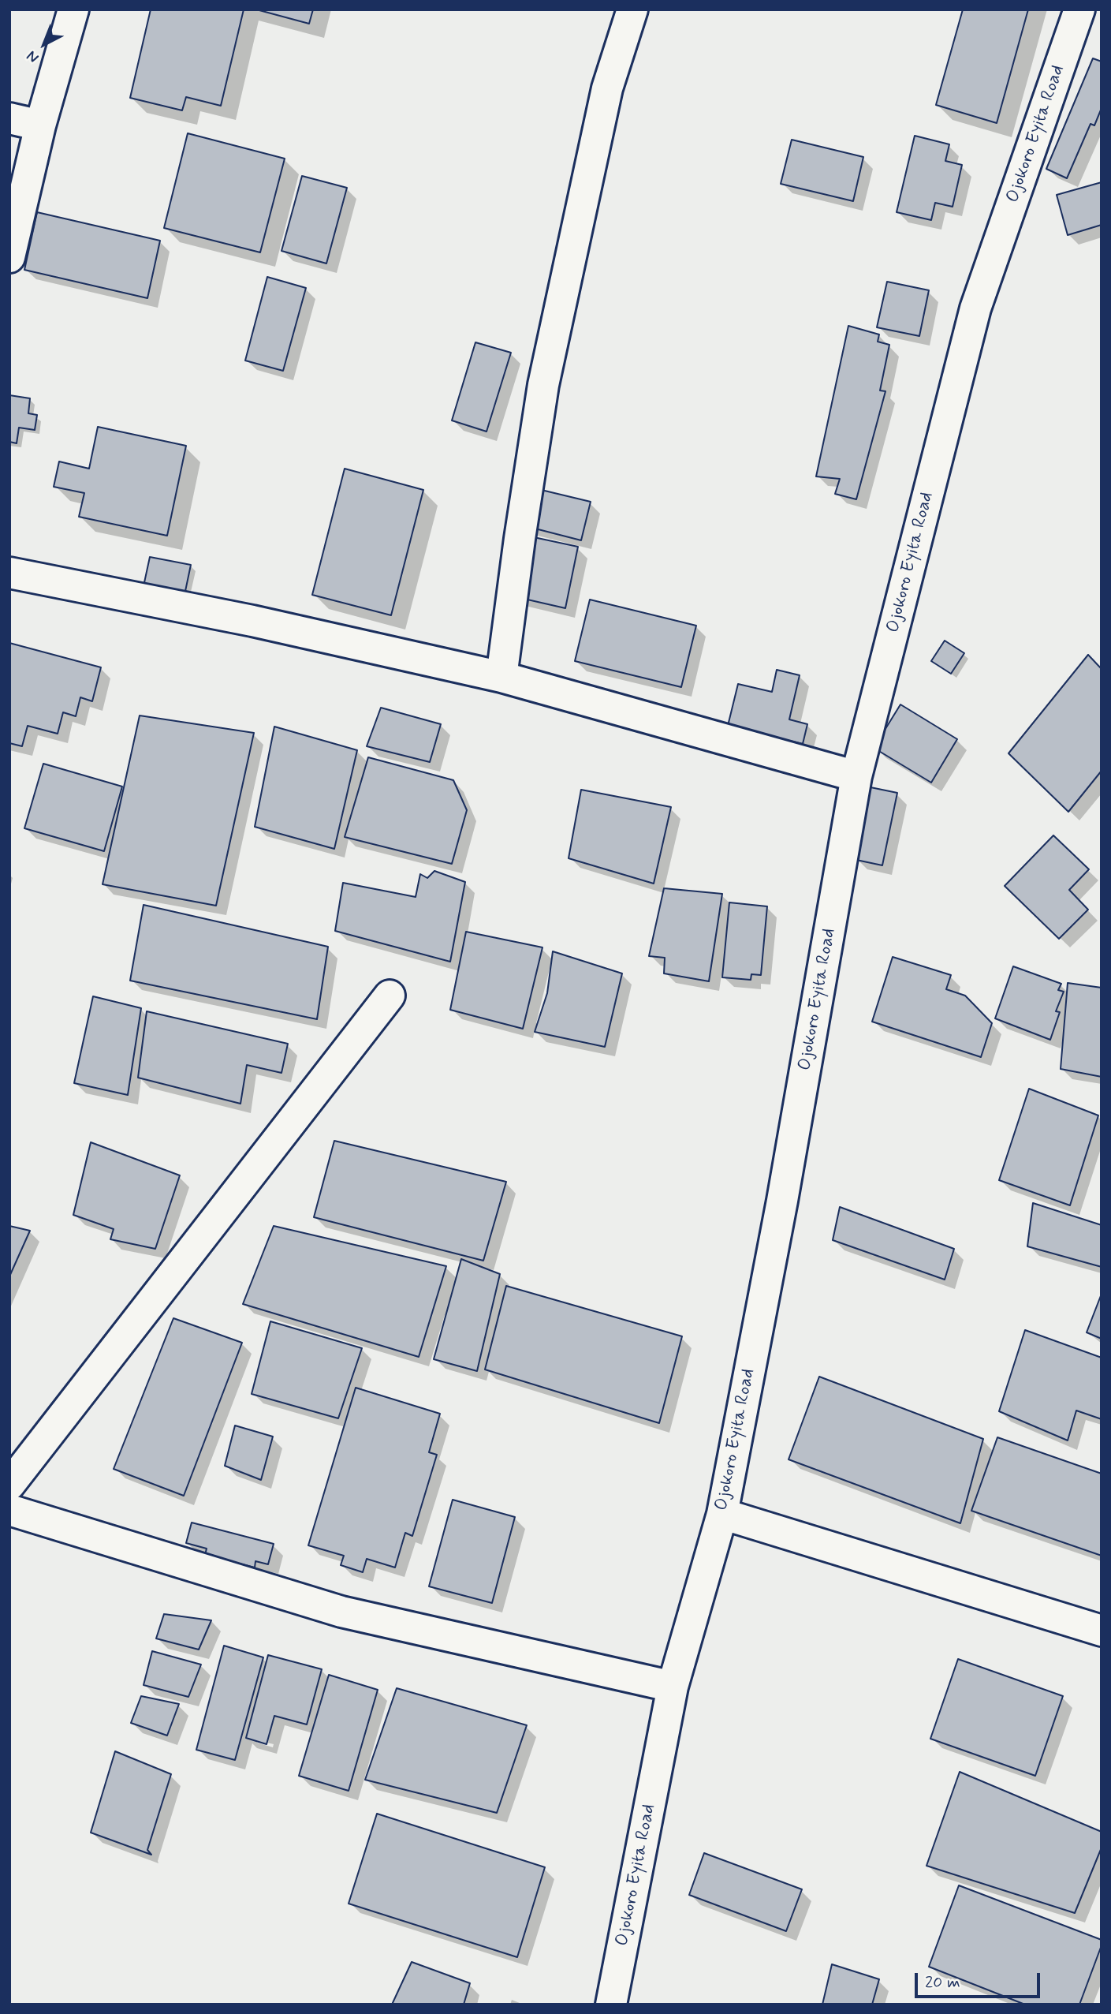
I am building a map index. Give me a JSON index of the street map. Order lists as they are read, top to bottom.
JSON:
{
  "streets": {
    "street": ["Ojokoro Eyita Road"]
  },
  "scale_bar": "20 m",
  "north": "bottom left"
}
